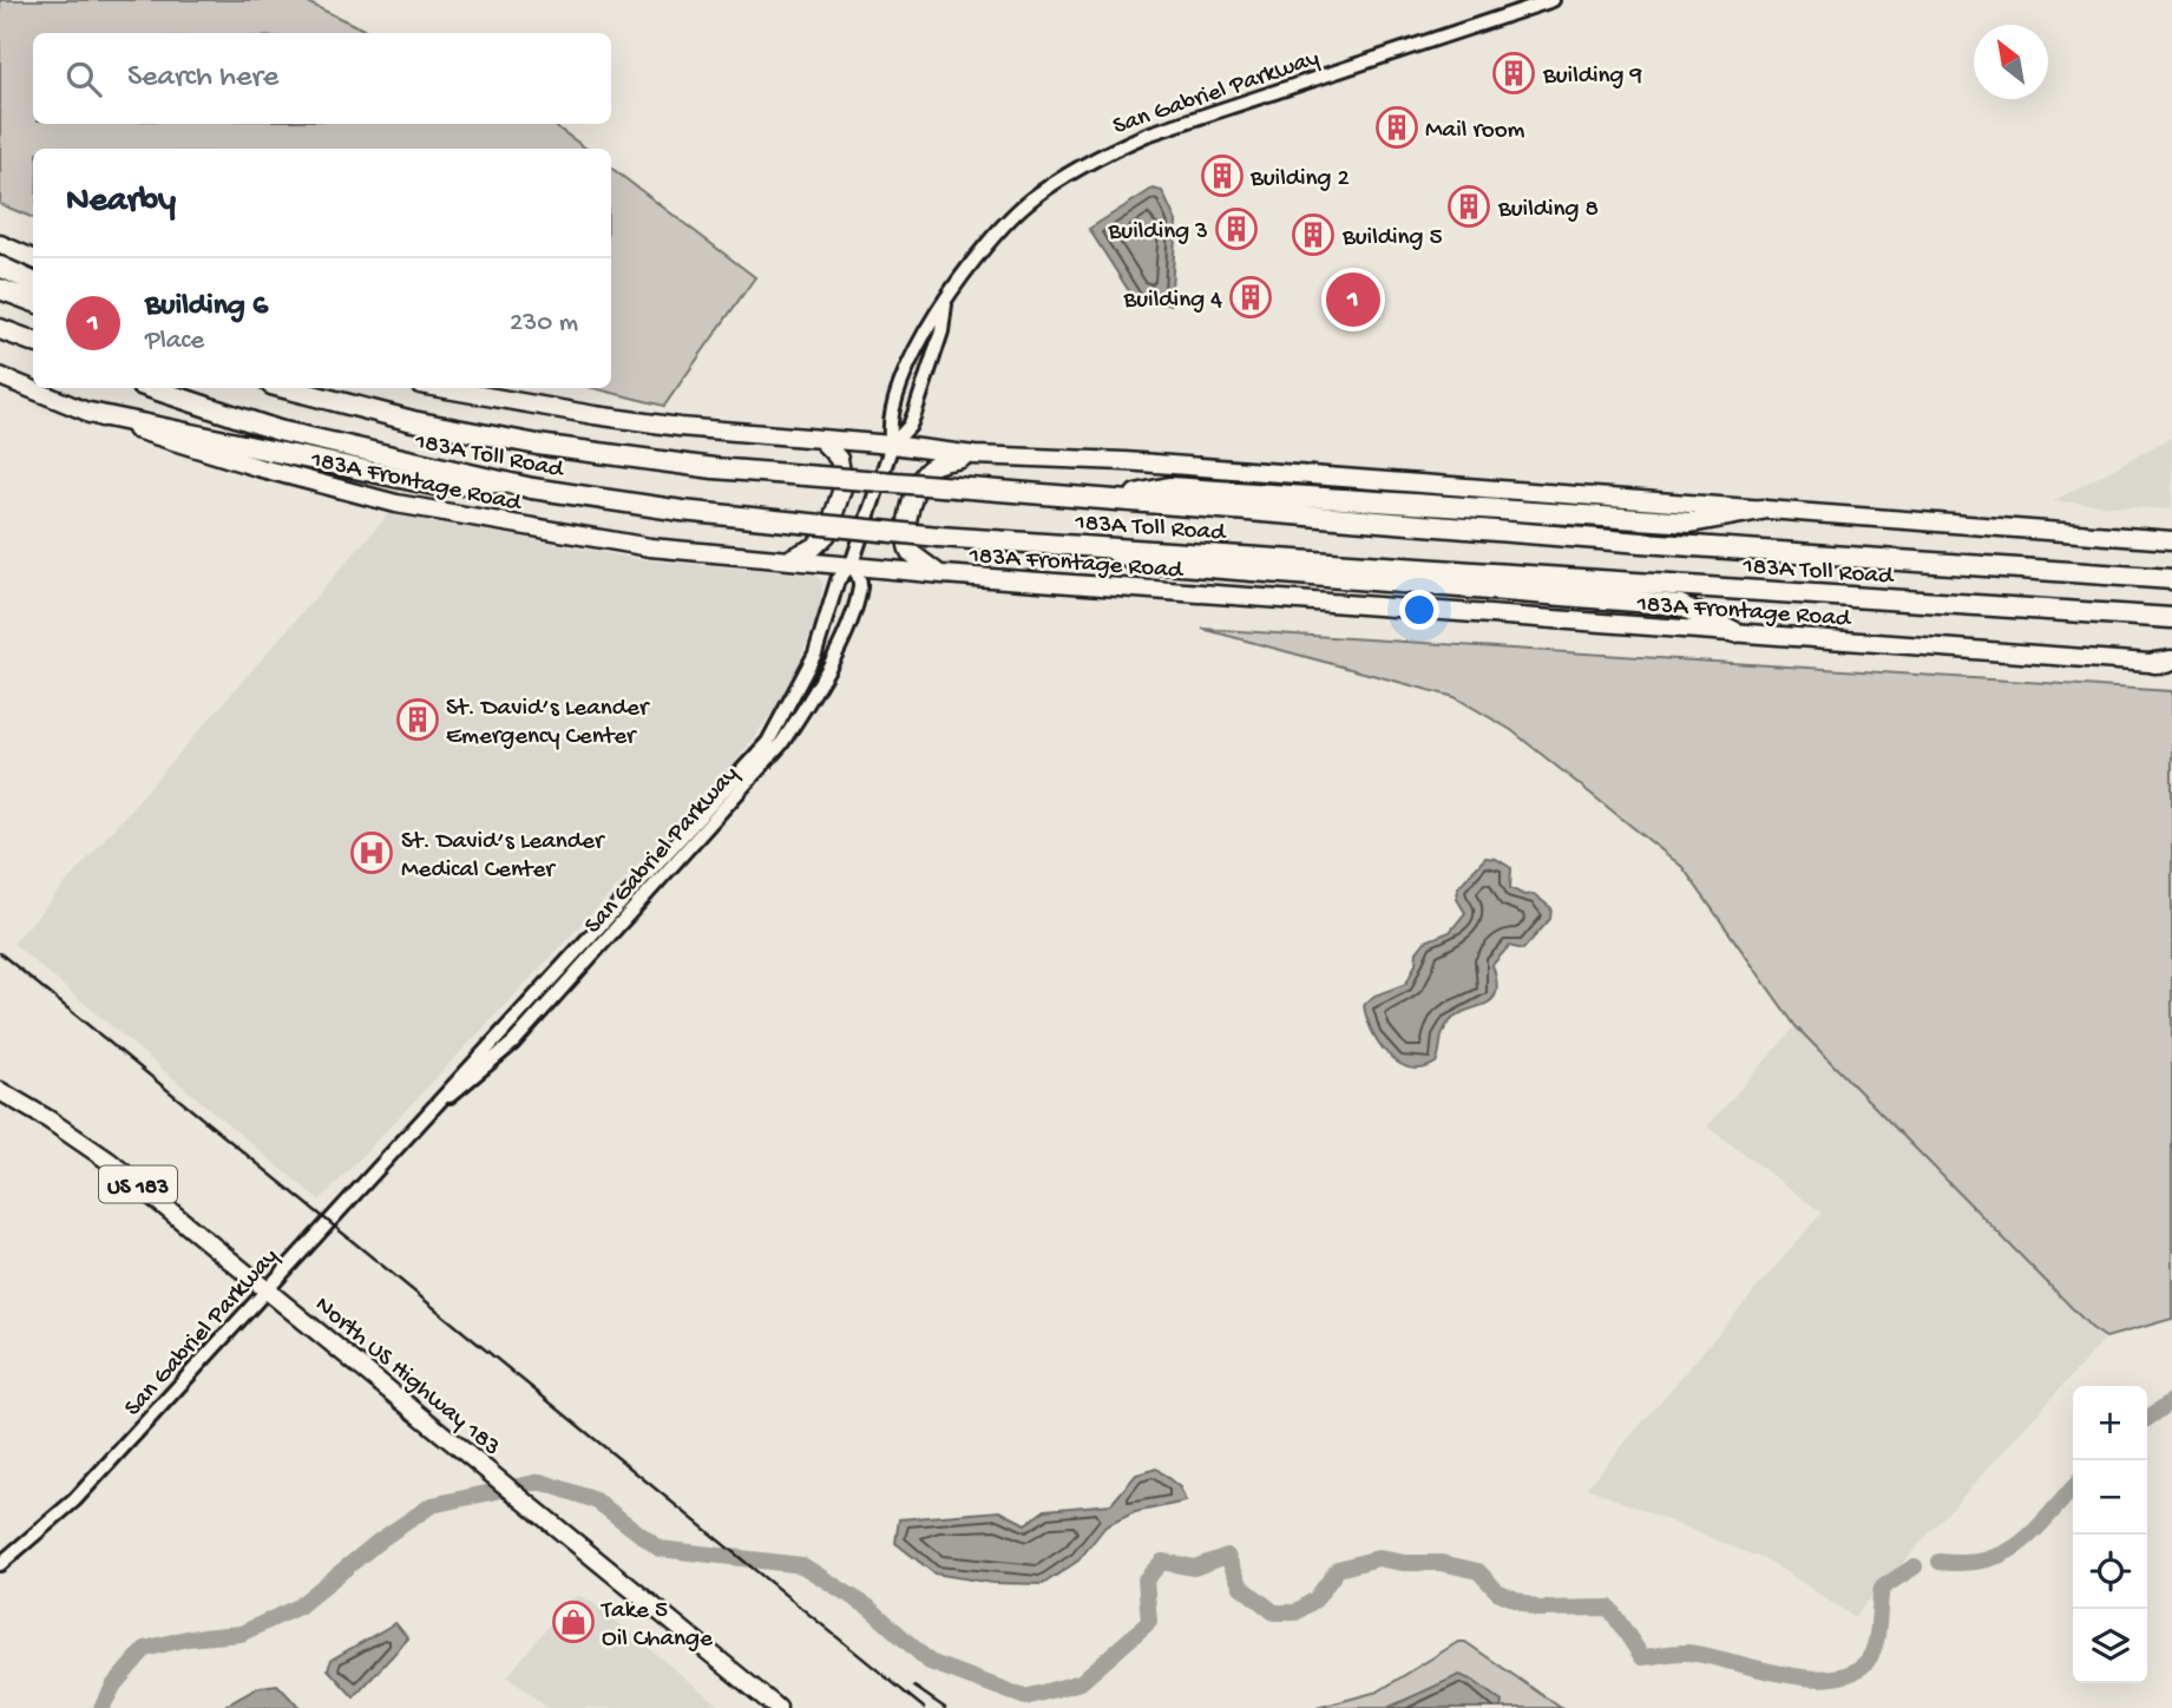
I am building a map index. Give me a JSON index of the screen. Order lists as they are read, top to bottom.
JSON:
{
  "streets": {
    "highway": ["183A Toll Road"],
    "main road": ["183A Frontage Road", "US 183", "North US Highway 183"],
    "street": ["San Gabriel Parkway"]
  },
  "crossings": [
    ["San Gabriel Parkway", "183A Frontage Road"],
    ["San Gabriel Parkway", "North US Highway 183"]
  ],
  "places": {
    "building": [
      "Building 9",
      "Mail room",
      "Building 2",
      "Building 8",
      "Building 3",
      "Building 5",
      "Building 4",
      "St. David’s Leander Emergency Center"
    ],
    "hospital": ["St. David’s Leander Medical Center"],
    "shop": ["Take 5 Oil Change"]
  },
  "north": "top left",
  "page": {
    "search": "Search here",
    "heading": "Nearby",
    "list": [
      {
        "mark": "1",
        "name": "Building 6",
        "note": "Place",
        "value": "230 m"
      }
    ],
    "pins": "1",
    "map_buttons": ["+", "−"]
  }
}
